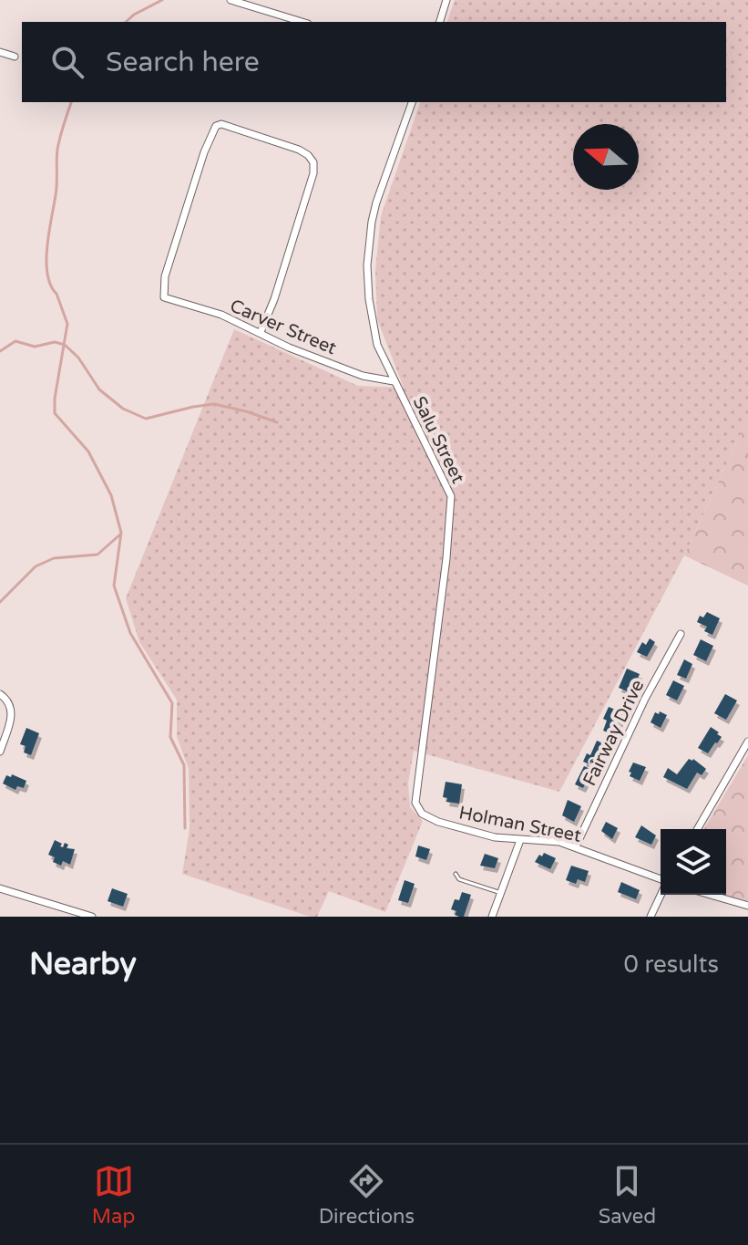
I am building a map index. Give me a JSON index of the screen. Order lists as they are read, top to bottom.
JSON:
{
  "streets": {
    "street": [
      "Carver Street",
      "Salu Street",
      "Fairway Drive",
      "Holman Street"
    ]
  },
  "crossings": [
    ["Carver Street", "Salu Street"],
    ["Salu Street", "Holman Street"],
    ["Fairway Drive", "Holman Street"]
  ],
  "north": "left",
  "page": {
    "search": "Search here",
    "heading": ["Nearby", "0 results"],
    "nav": ["Map", "Directions", "Saved"]
  }
}
